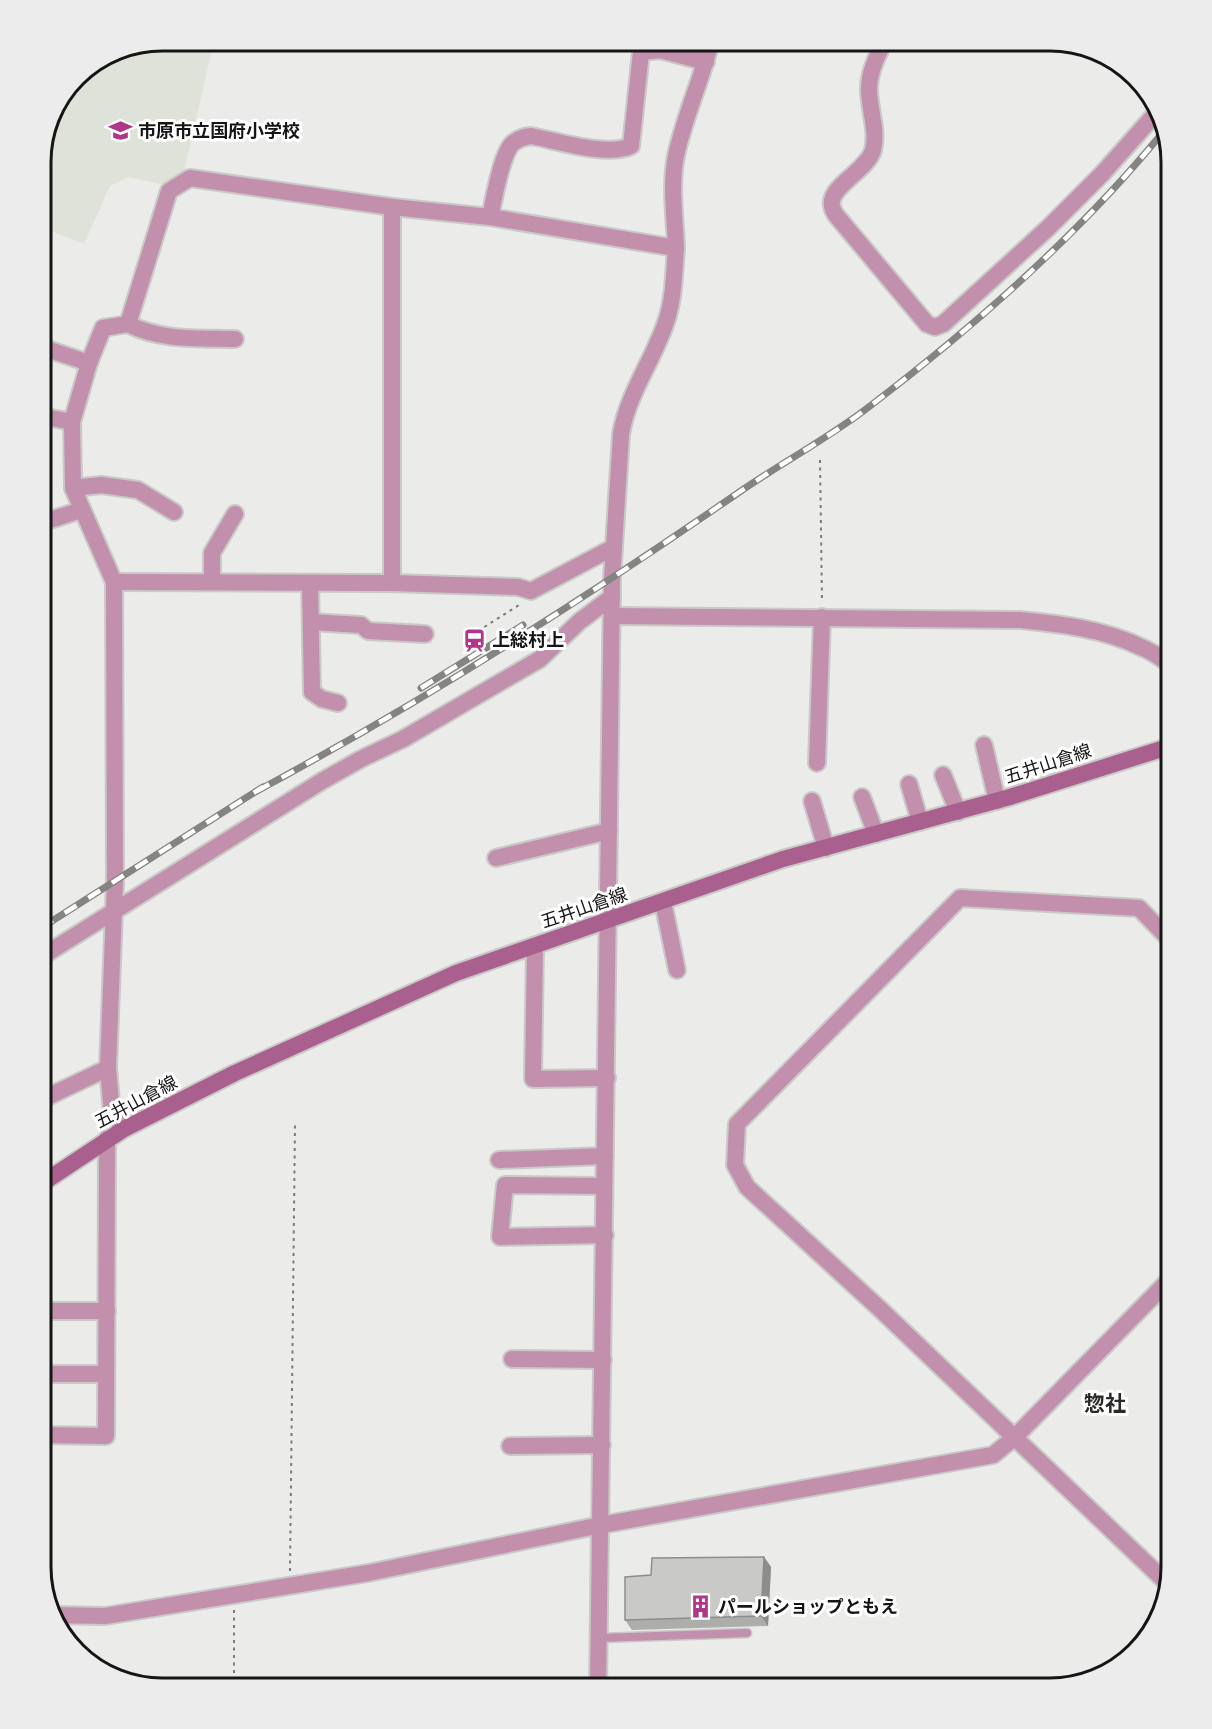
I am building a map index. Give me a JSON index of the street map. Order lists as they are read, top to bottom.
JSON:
{
  "streets": {
    "main road": ["五井山倉線"]
  },
  "districts": ["惣社"],
  "places": {
    "school or university": ["市原市立国府小学校"],
    "station": ["上総村上"],
    "building": ["パールショップともえ"]
  }
}
